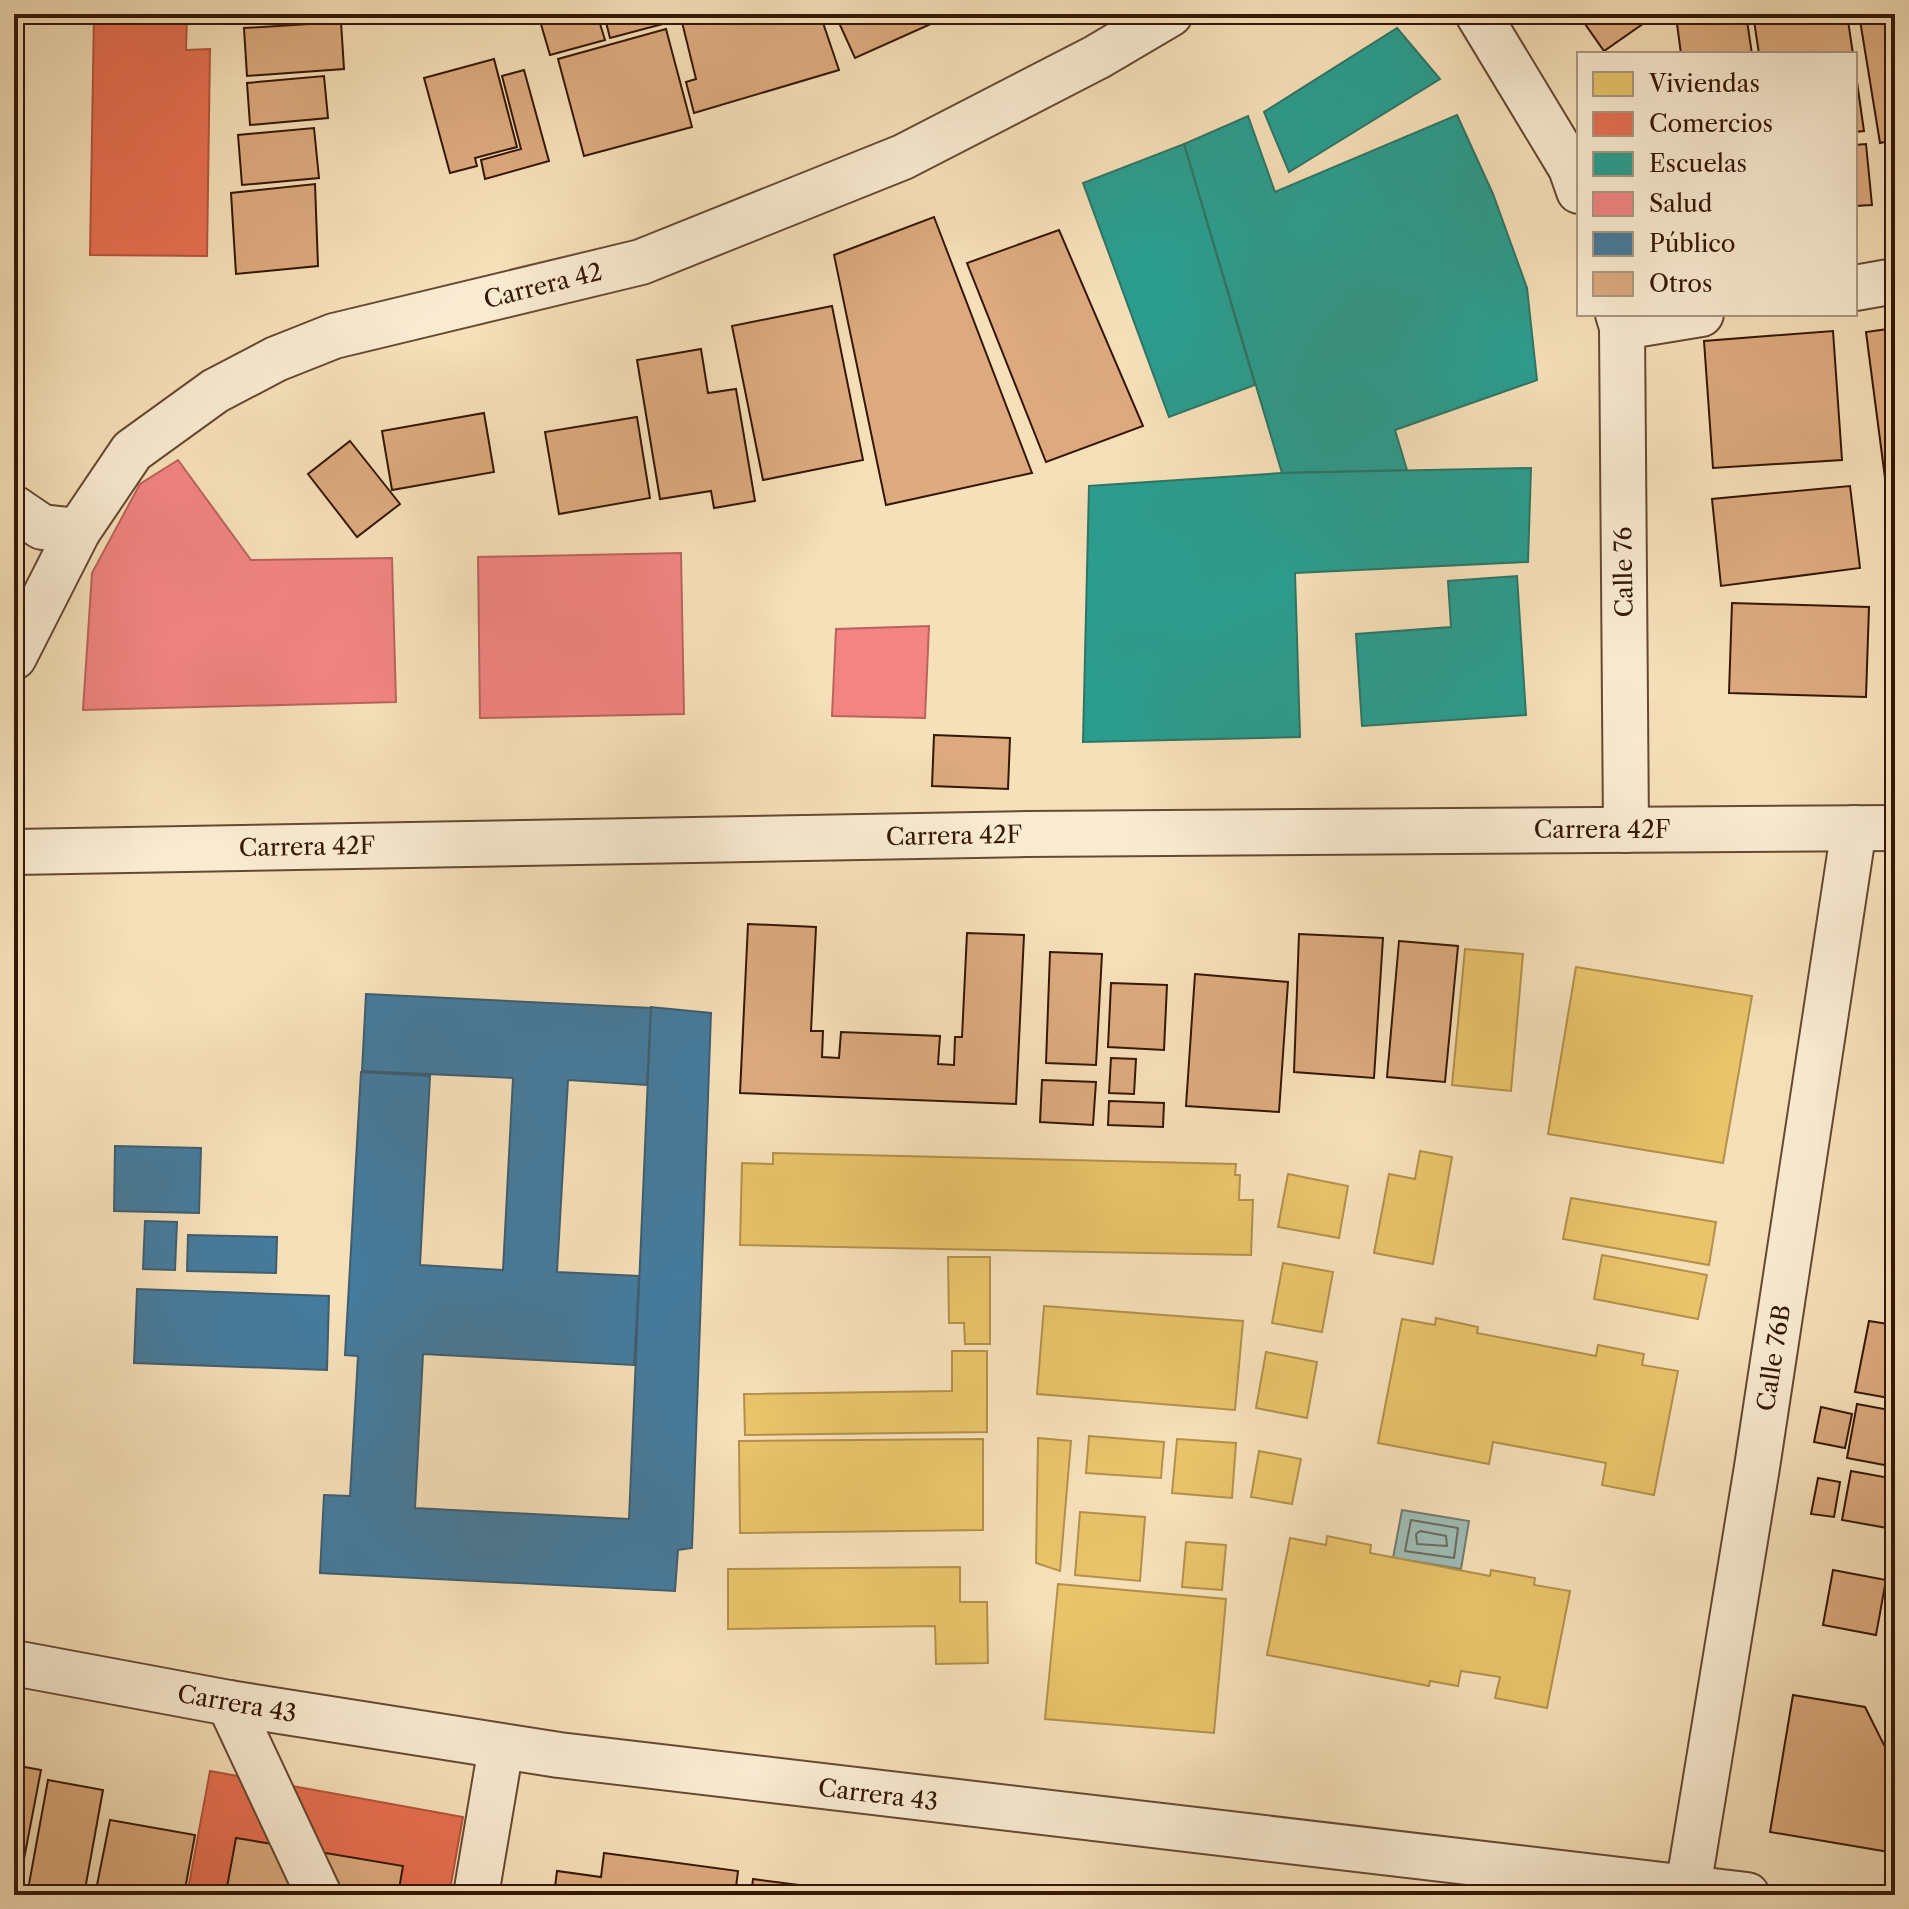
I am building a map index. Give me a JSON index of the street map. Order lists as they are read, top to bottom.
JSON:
{
  "streets": {
    "street": [
      "Carrera 42",
      "Calle 76",
      "Carrera 42F",
      "Calle 76B",
      "Carrera 43"
    ]
  },
  "crossings": [
    ["Calle 76", "Carrera 42F"],
    ["Carrera 42F", "Calle 76B"],
    ["Calle 76B", "Carrera 43"]
  ],
  "legend": [
    "Viviendas",
    "Comercios",
    "Escuelas",
    "Salud",
    "Público",
    "Otros"
  ]
}
